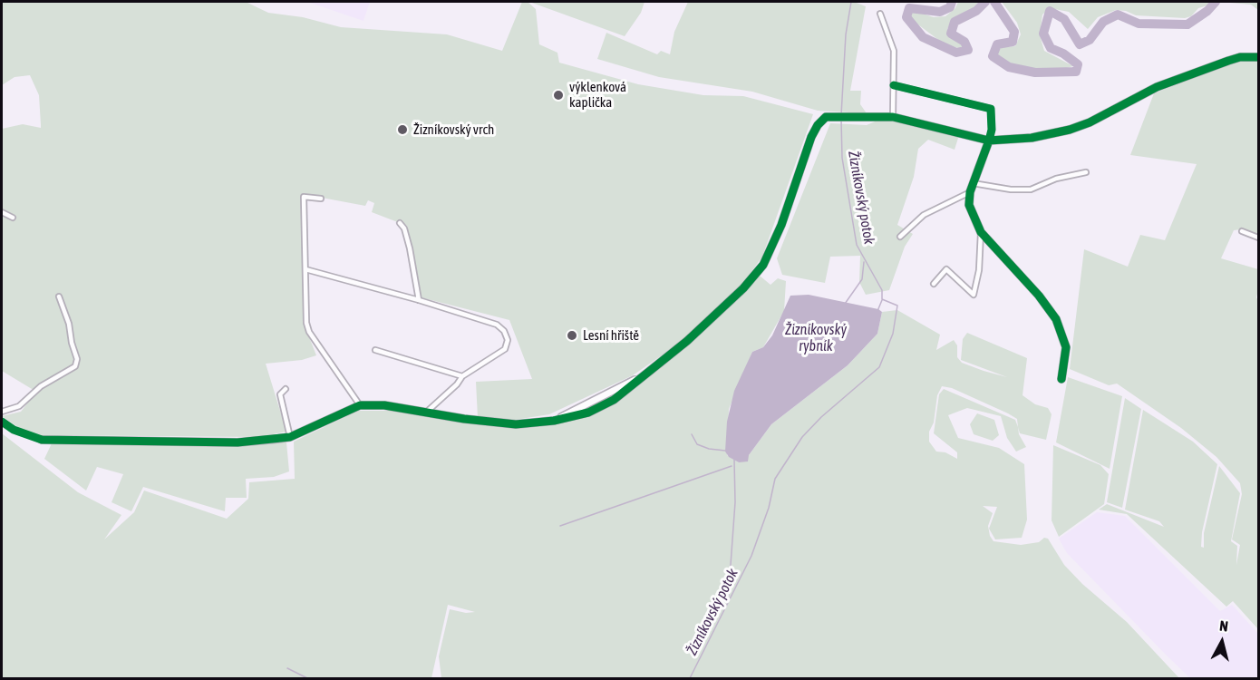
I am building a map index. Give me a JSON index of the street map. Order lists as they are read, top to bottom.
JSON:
{
  "water": ["Žizníkovský potok", "Žizníkovský rybník"],
  "places": ["výklenková kaplička", "Žizníkovský vrch", "Lesní hřiště"],
  "north": "top"
}
